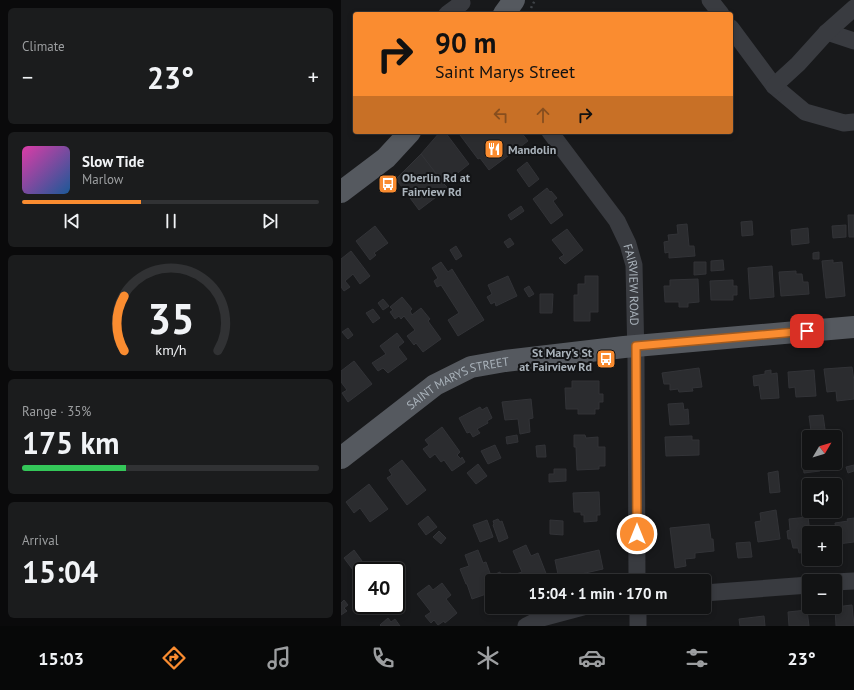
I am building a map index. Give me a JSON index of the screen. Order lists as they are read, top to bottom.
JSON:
{
  "streets": {
    "main road": ["SAINT MARYS STREET"],
    "street": ["FAIRVIEW ROAD"]
  },
  "crossings": [
    ["FAIRVIEW ROAD", "SAINT MARYS STREET"]
  ],
  "places": {
    "restaurant": ["Mandolin"],
    "bus stop": ["Oberlin Rd at Fairview Rd", "St Mary's St at Fairview Rd"]
  },
  "north": "top right",
  "page": {
    "tile": [
      "Climate",
      ["Range · 35%", "175 km"],
      ["Arrival", "15:04"]
    ],
    "turn": ["90 m", "Saint Marys Street"],
    "heat": ["−", "23°", "+"],
    "song": ["Slow Tide", "Marlow"],
    "map_buttons": ["+", "−"],
    "limit": "40",
    "trip": "15:04 · 1 min · 170 m",
    "tabs": ["15:03", "23°"],
    "gauge": ["35", "km/h"]
  }
}
